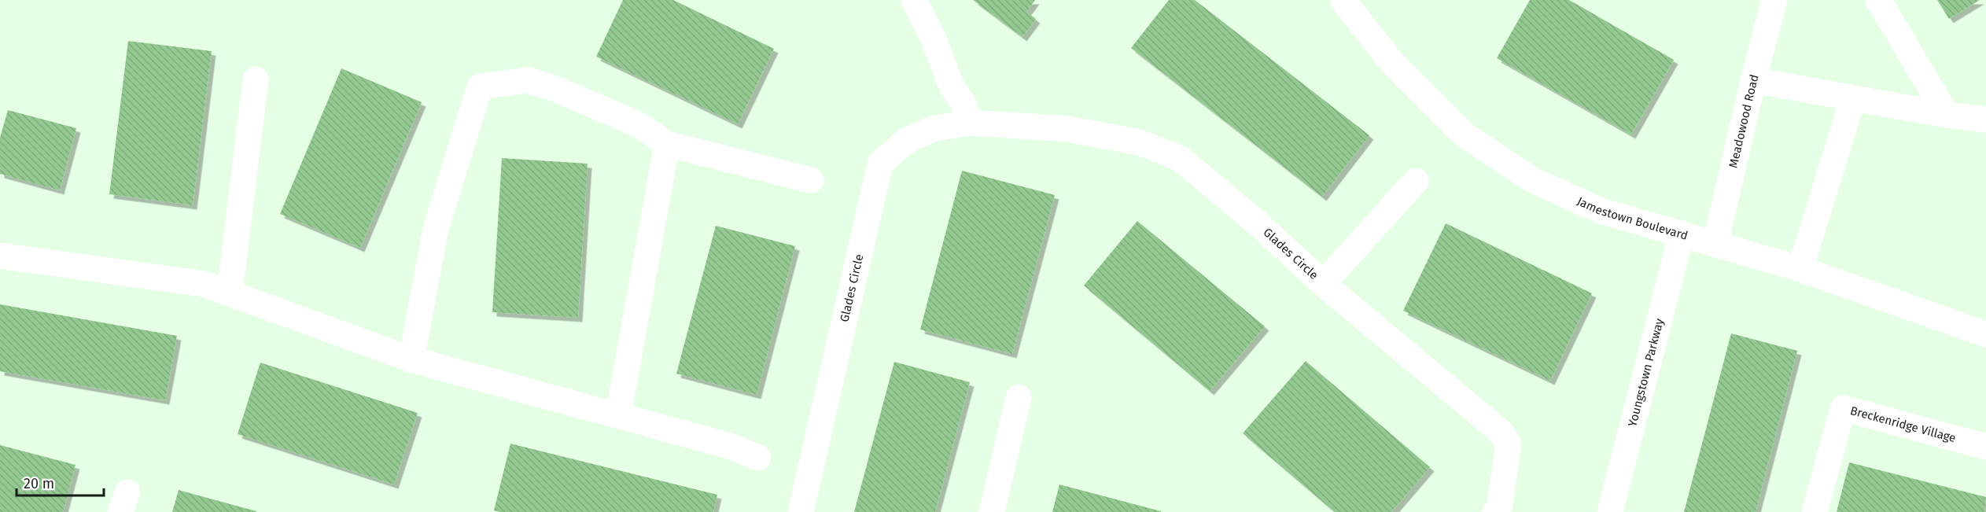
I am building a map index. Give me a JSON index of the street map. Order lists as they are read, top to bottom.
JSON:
{
  "streets": {
    "street": [
      "Meadowood Road",
      "Jamestown Boulevard",
      "Glades Circle",
      "Youngstown Parkway",
      "Breckenridge Village"
    ]
  },
  "crossings": [
    ["Meadowood Road", "Jamestown Boulevard"],
    ["Jamestown Boulevard", "Youngstown Parkway"]
  ],
  "scale_bar": "20 m"
}
